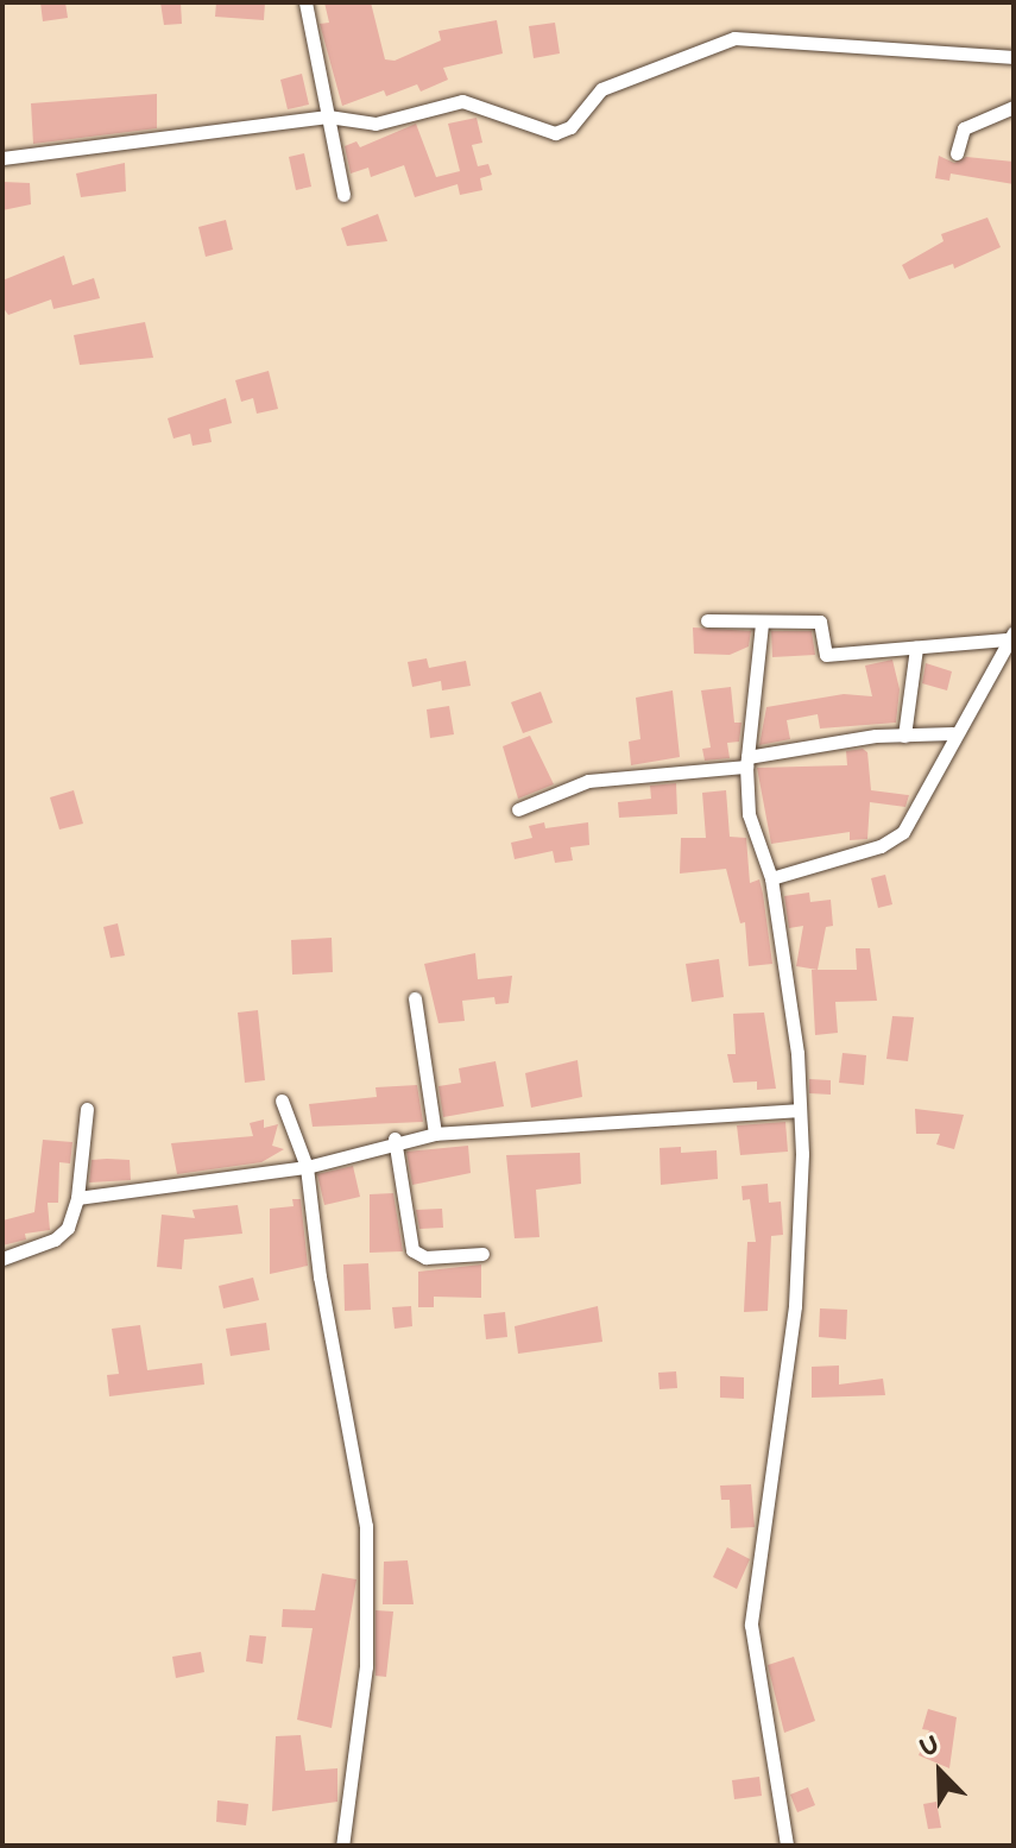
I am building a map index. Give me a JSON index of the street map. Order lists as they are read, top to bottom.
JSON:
{
  "north": "top left"
}
